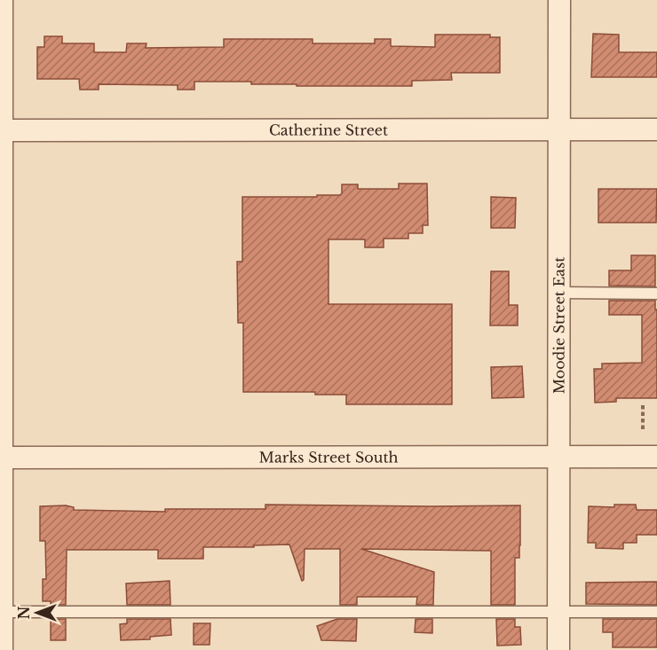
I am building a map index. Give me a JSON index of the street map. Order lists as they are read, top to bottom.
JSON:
{
  "streets": {
    "street": ["Catherine Street", "Moodie Street East", "Marks Street South"]
  },
  "crossings": [
    ["Catherine Street", "Moodie Street East"],
    ["Moodie Street East", "Marks Street South"]
  ],
  "north": "left"
}
